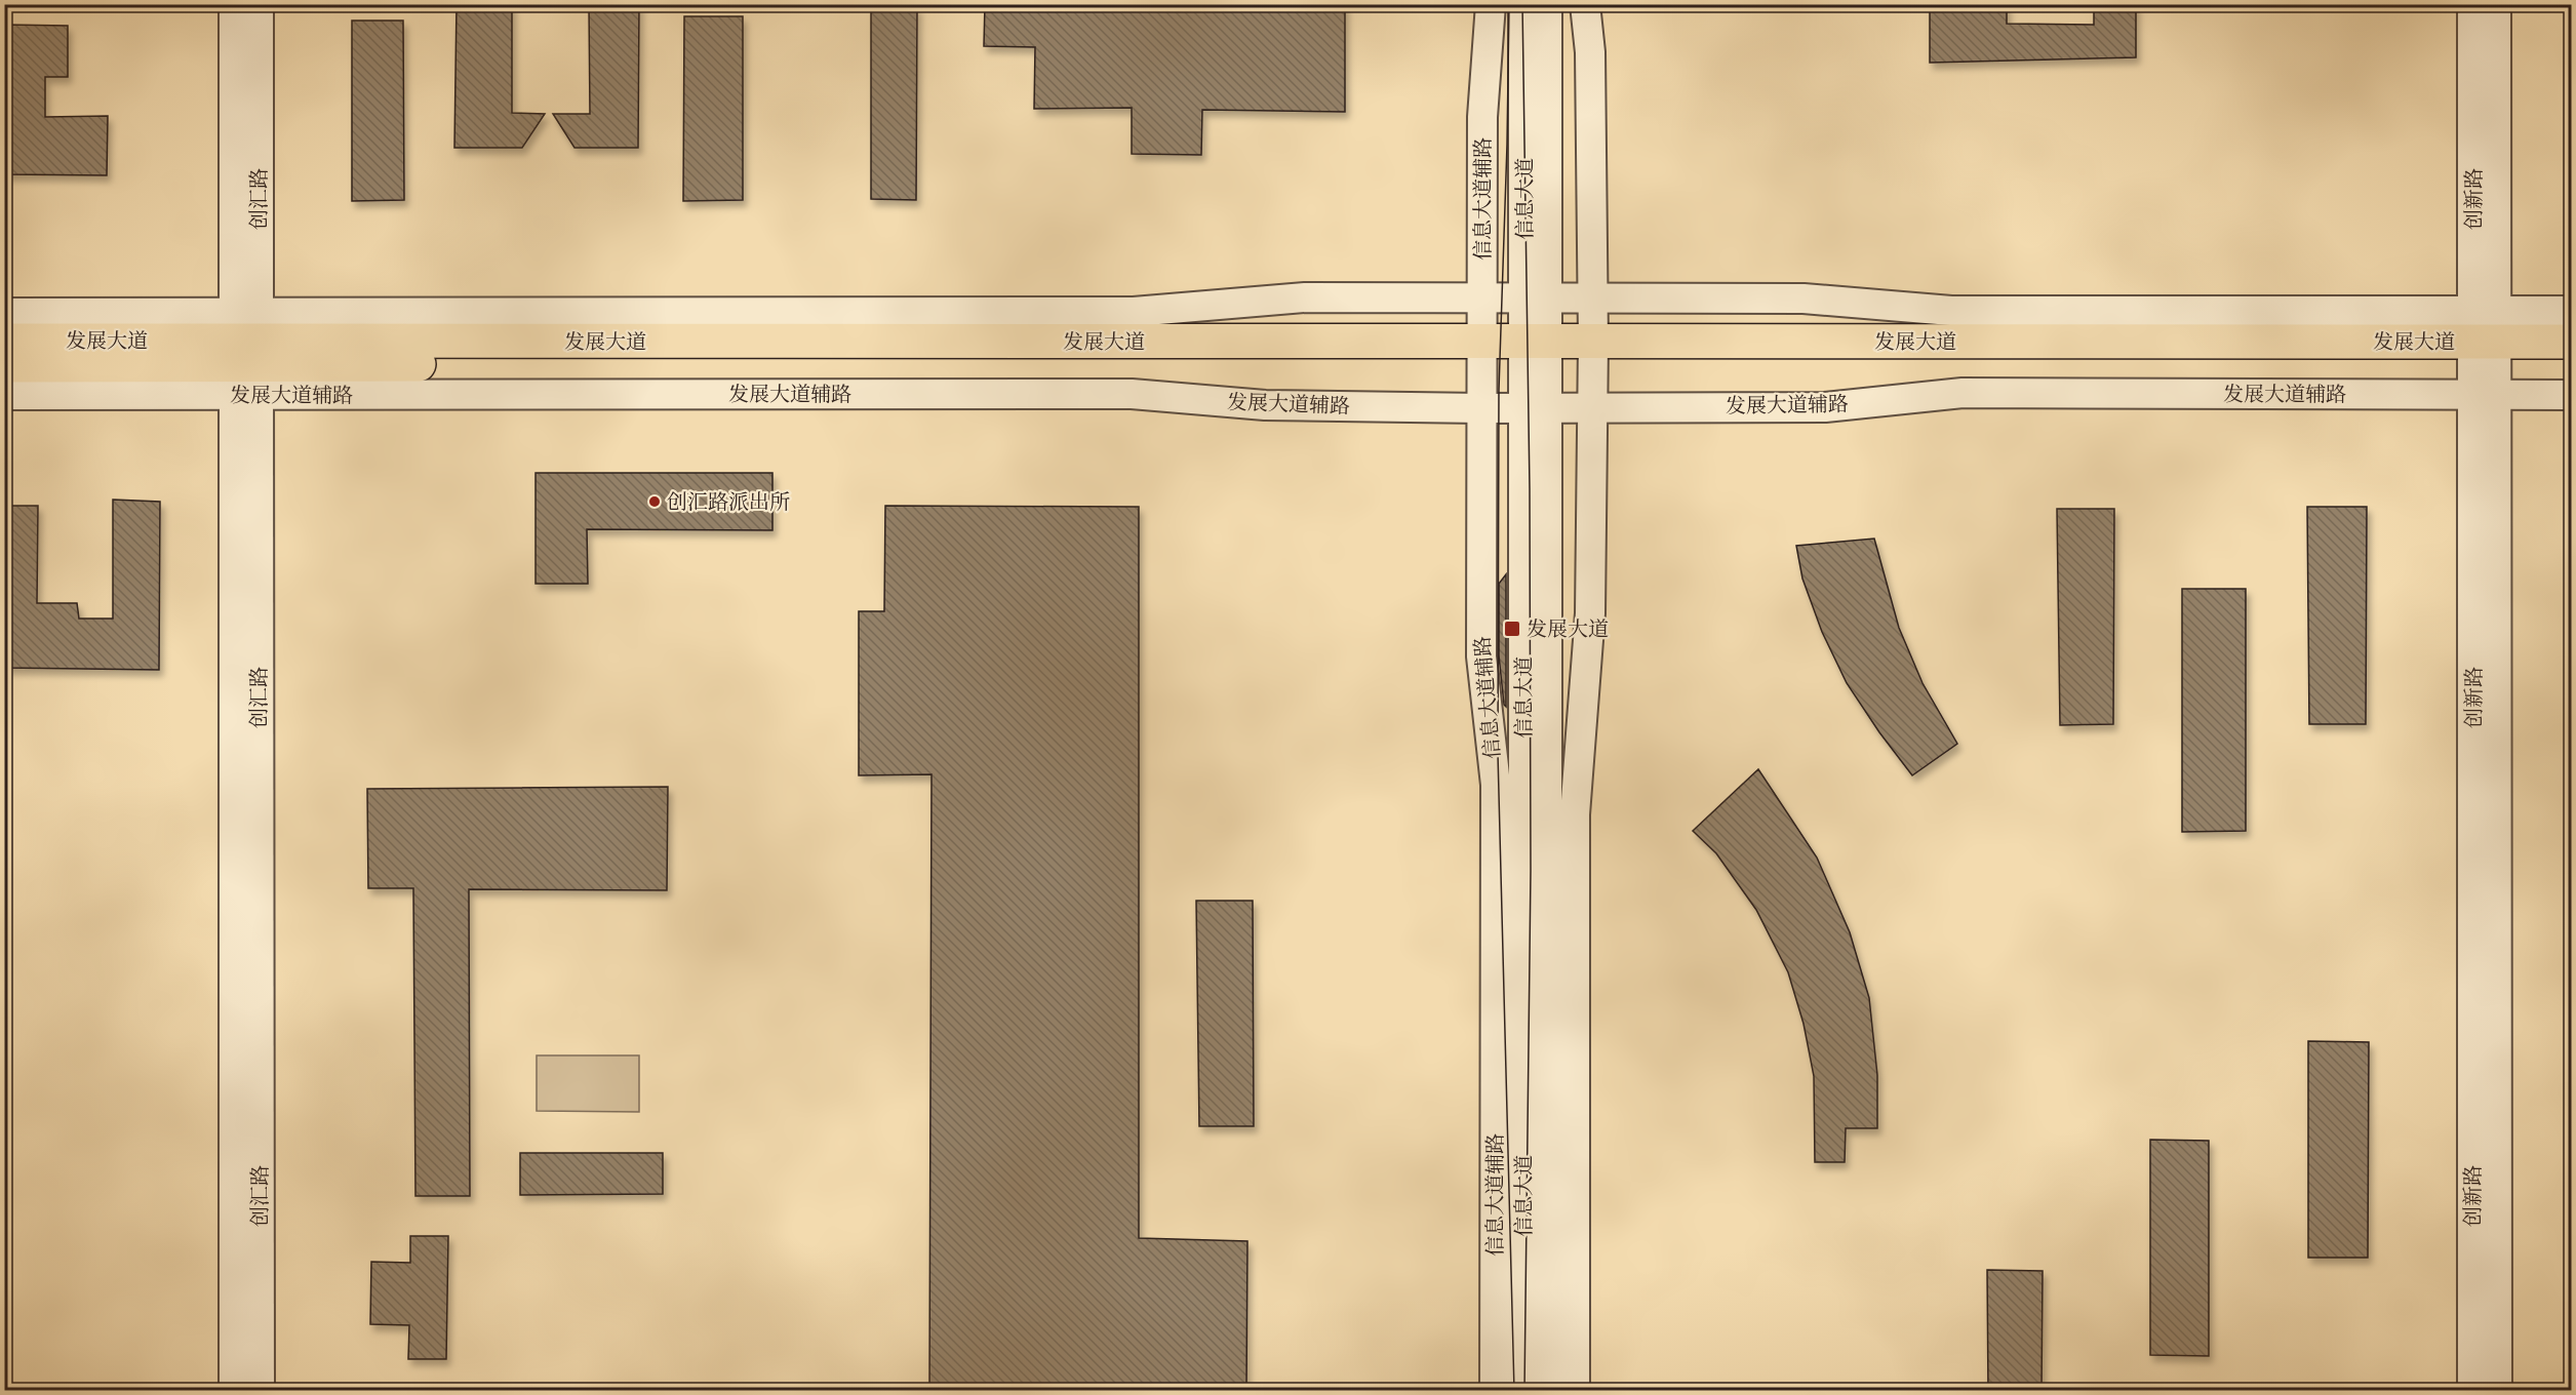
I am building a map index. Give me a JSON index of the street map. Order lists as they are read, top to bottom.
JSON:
{
  "streets": {
    "main road": ["发展大道"],
    "street": [
      "创汇路",
      "信息大道辅路",
      "信息大道",
      "创新路",
      "发展大道辅路"
    ]
  },
  "crossings": [
    ["创汇路", "发展大道"],
    ["创汇路", "发展大道辅路"],
    ["信息大道辅路", "发展大道"],
    ["信息大道辅路", "发展大道辅路"],
    ["信息大道", "发展大道"],
    ["信息大道", "发展大道辅路"],
    ["创新路", "发展大道"],
    ["创新路", "发展大道辅路"],
    ["发展大道", "发展大道辅路"]
  ],
  "places": {
    "other": ["创汇路派出所"],
    "transit": ["发展大道"]
  }
}
